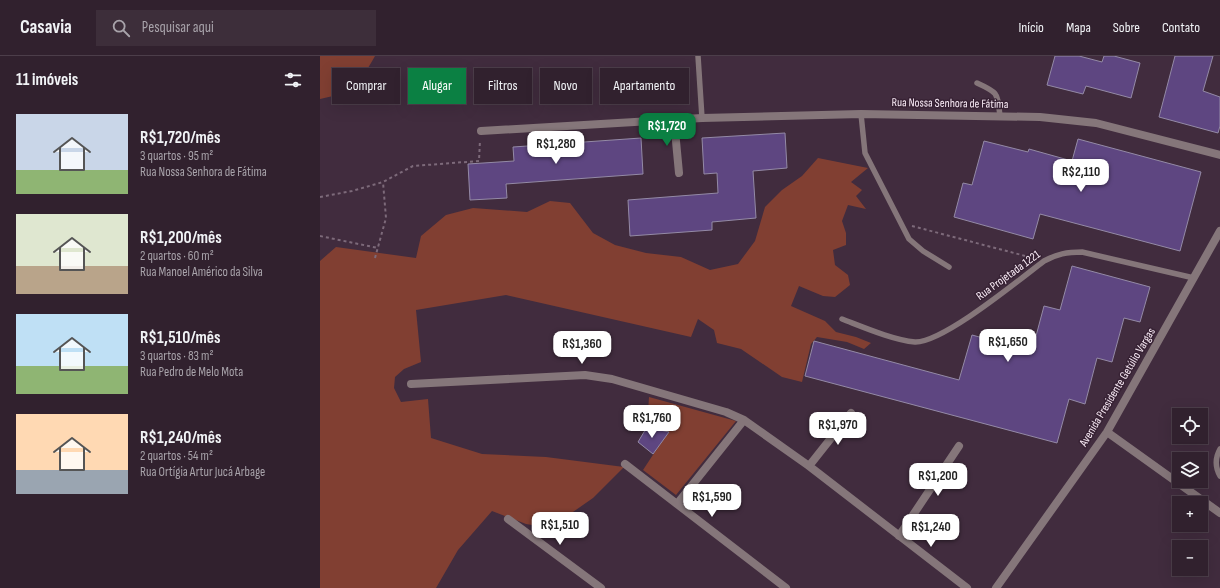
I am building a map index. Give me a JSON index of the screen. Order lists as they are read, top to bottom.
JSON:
{
  "streets": {
    "street": ["Rua Nossa Senhora de Fátima", "Avenida Presidente Getúlio Vargas"],
    "lane": ["Rua Projetada 1221"]
  },
  "crossings": [
    ["Rua Projetada 1221", "Avenida Presidente Getúlio Vargas"]
  ],
  "page": {
    "header": "Casavia",
    "search": "Pesquisar aqui",
    "nav": [
      "Início",
      "Mapa",
      "Sobre",
      "Contato"
    ],
    "heading": "11 imóveis",
    "chip": [
      "Comprar",
      "Alugar",
      "Filtros",
      "Novo",
      "Apartamento"
    ],
    "list": [
      {
        "name": "R$1,720/mês",
        "note": "3 quartos · 95 m² · Rua Nossa Senhora de Fátima"
      },
      {
        "name": "R$1,200/mês",
        "note": "2 quartos · 60 m² · Rua Manoel Américo da Silva"
      },
      {
        "name": "R$1,510/mês",
        "note": "3 quartos · 83 m² · Rua Pedro de Melo Mota"
      },
      {
        "name": "R$1,240/mês",
        "note": "2 quartos · 54 m² · Rua Ortígia Artur Jucá Arbage"
      }
    ],
    "price": [
      "R$1,720",
      "R$1,280",
      "R$2,110",
      "R$1,650",
      "R$1,360",
      "R$1,760",
      "R$1,970",
      "R$1,200",
      "R$1,590",
      "R$1,510",
      "R$1,240"
    ],
    "map_buttons": ["+", "−"]
  }
}
